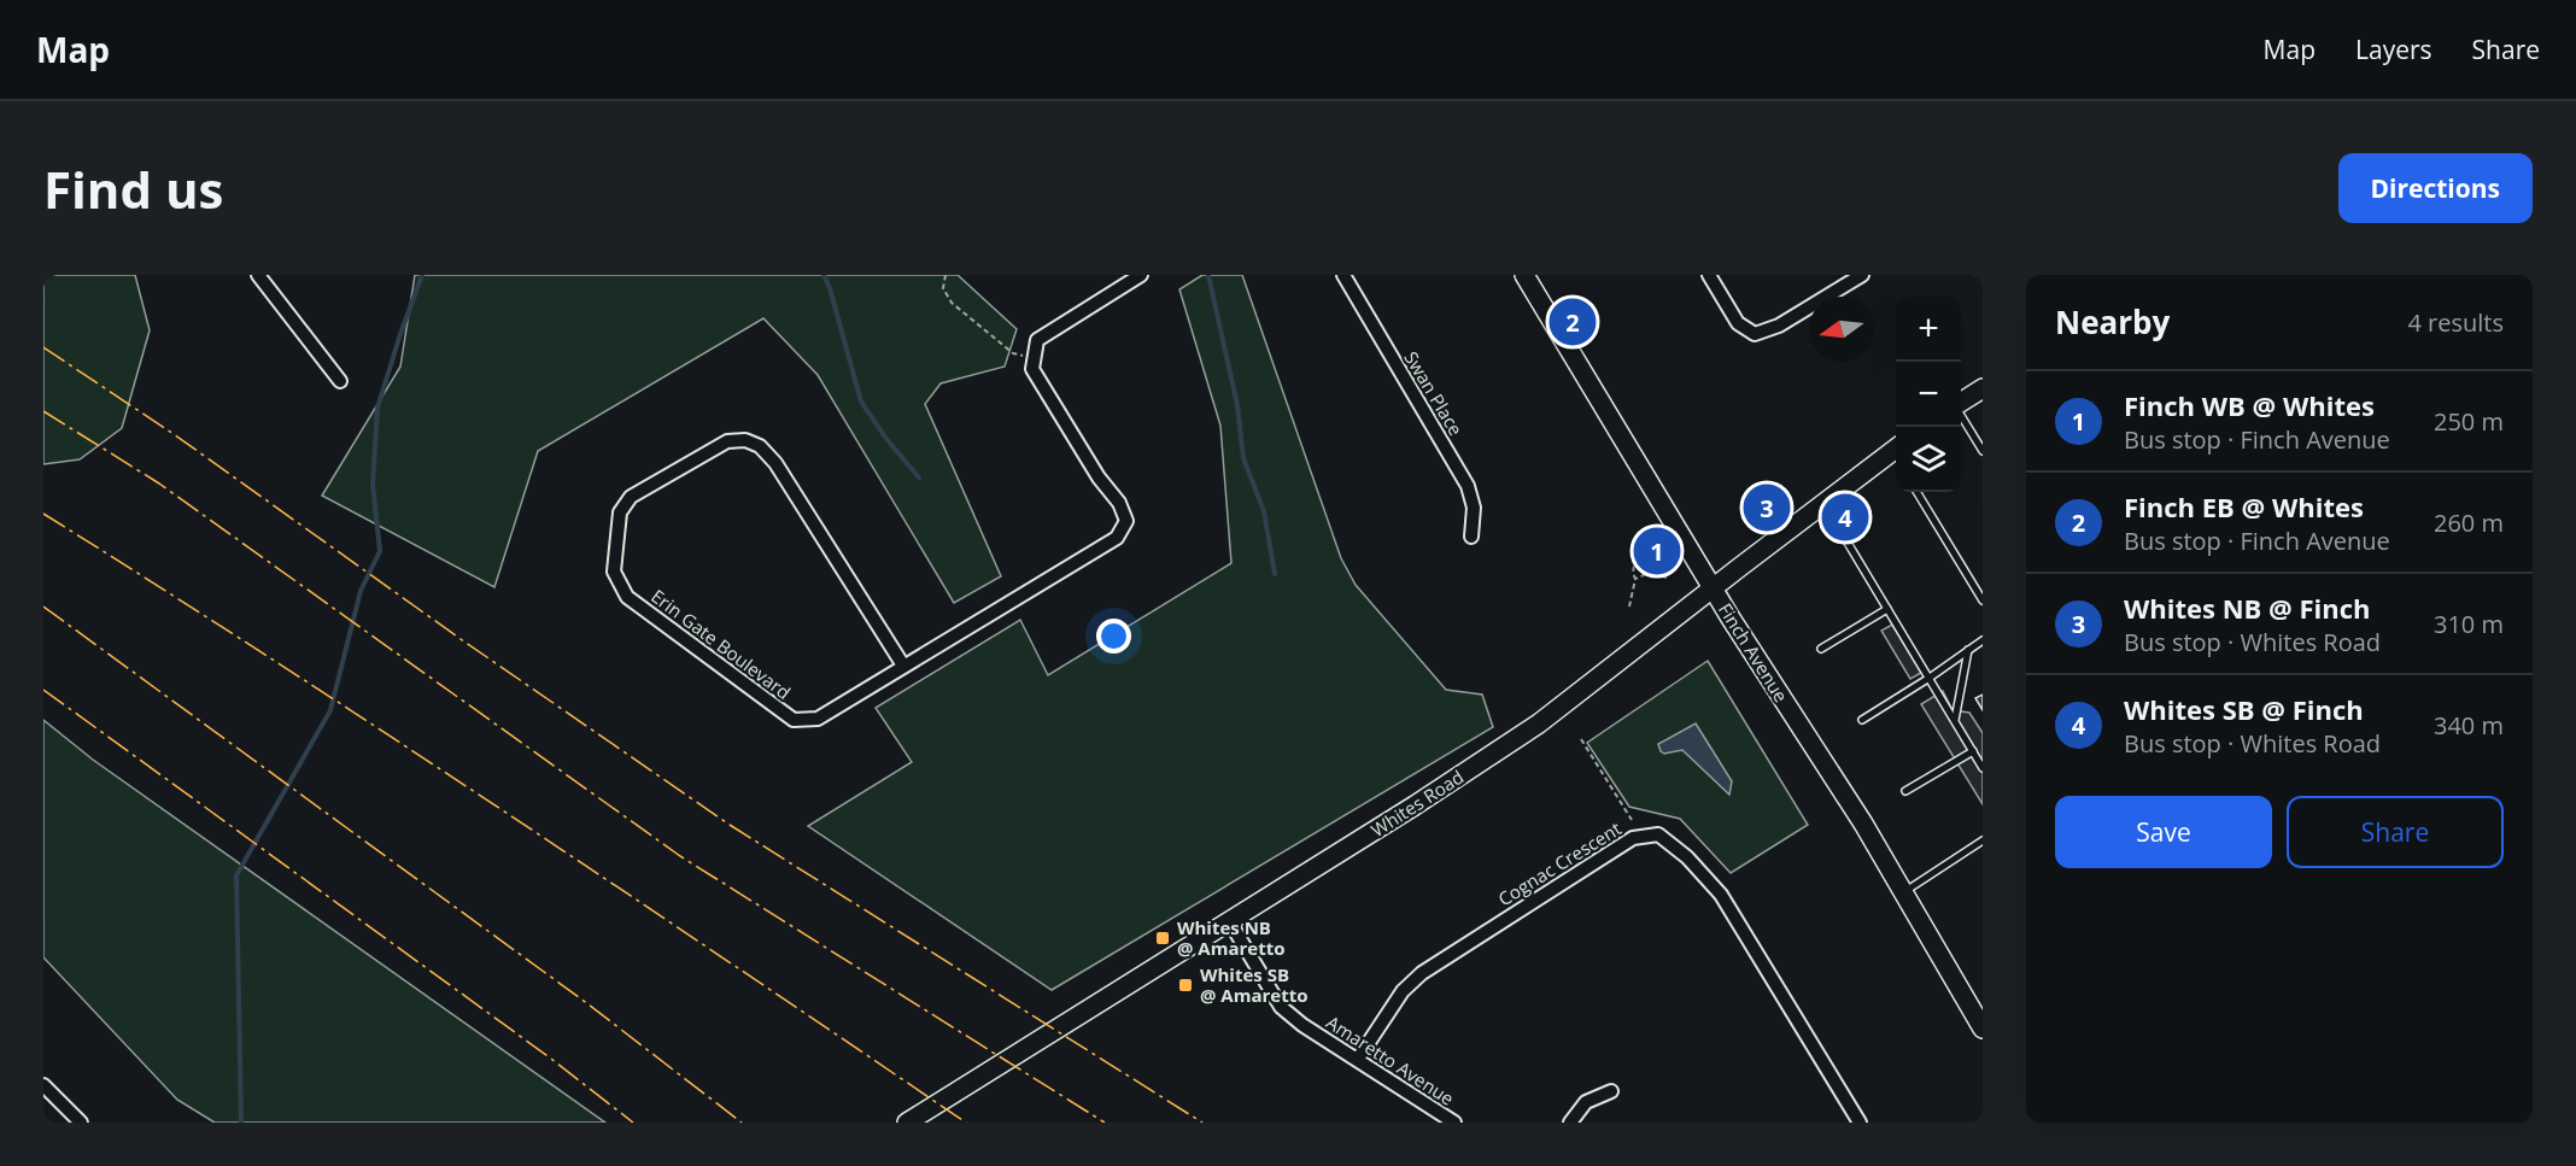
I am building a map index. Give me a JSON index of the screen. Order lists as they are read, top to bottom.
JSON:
{
  "streets": {
    "main road": ["Finch Avenue", "Whites Road"],
    "street": [
      "Swan Place",
      "Erin Gate Boulevard",
      "Cognac Crescent",
      "Amaretto Avenue"
    ]
  },
  "crossings": [
    ["Finch Avenue", "Whites Road"],
    ["Whites Road", "Amaretto Avenue"],
    ["Cognac Crescent", "Amaretto Avenue"]
  ],
  "places": {
    "transit": ["Whites NB @ Amaretto", "Whites SB @ Amaretto"]
  },
  "north": "left",
  "page": {
    "header": "Map",
    "nav": ["Map", "Layers", "Share"],
    "buttons": [
      "Directions",
      ["Save", "Share"]
    ],
    "title": "Find us",
    "heading": ["Nearby", "4 results"],
    "pins": [
      "2",
      "3",
      "4",
      "1"
    ],
    "map_buttons": ["+", "−"],
    "list": [
      {
        "mark": "1",
        "name": "Finch WB @ Whites",
        "note": "Bus stop · Finch Avenue",
        "value": "250 m"
      },
      {
        "mark": "2",
        "name": "Finch EB @ Whites",
        "note": "Bus stop · Finch Avenue",
        "value": "260 m"
      },
      {
        "mark": "3",
        "name": "Whites NB @ Finch",
        "note": "Bus stop · Whites Road",
        "value": "310 m"
      },
      {
        "mark": "4",
        "name": "Whites SB @ Finch",
        "note": "Bus stop · Whites Road",
        "value": "340 m"
      }
    ]
  }
}
